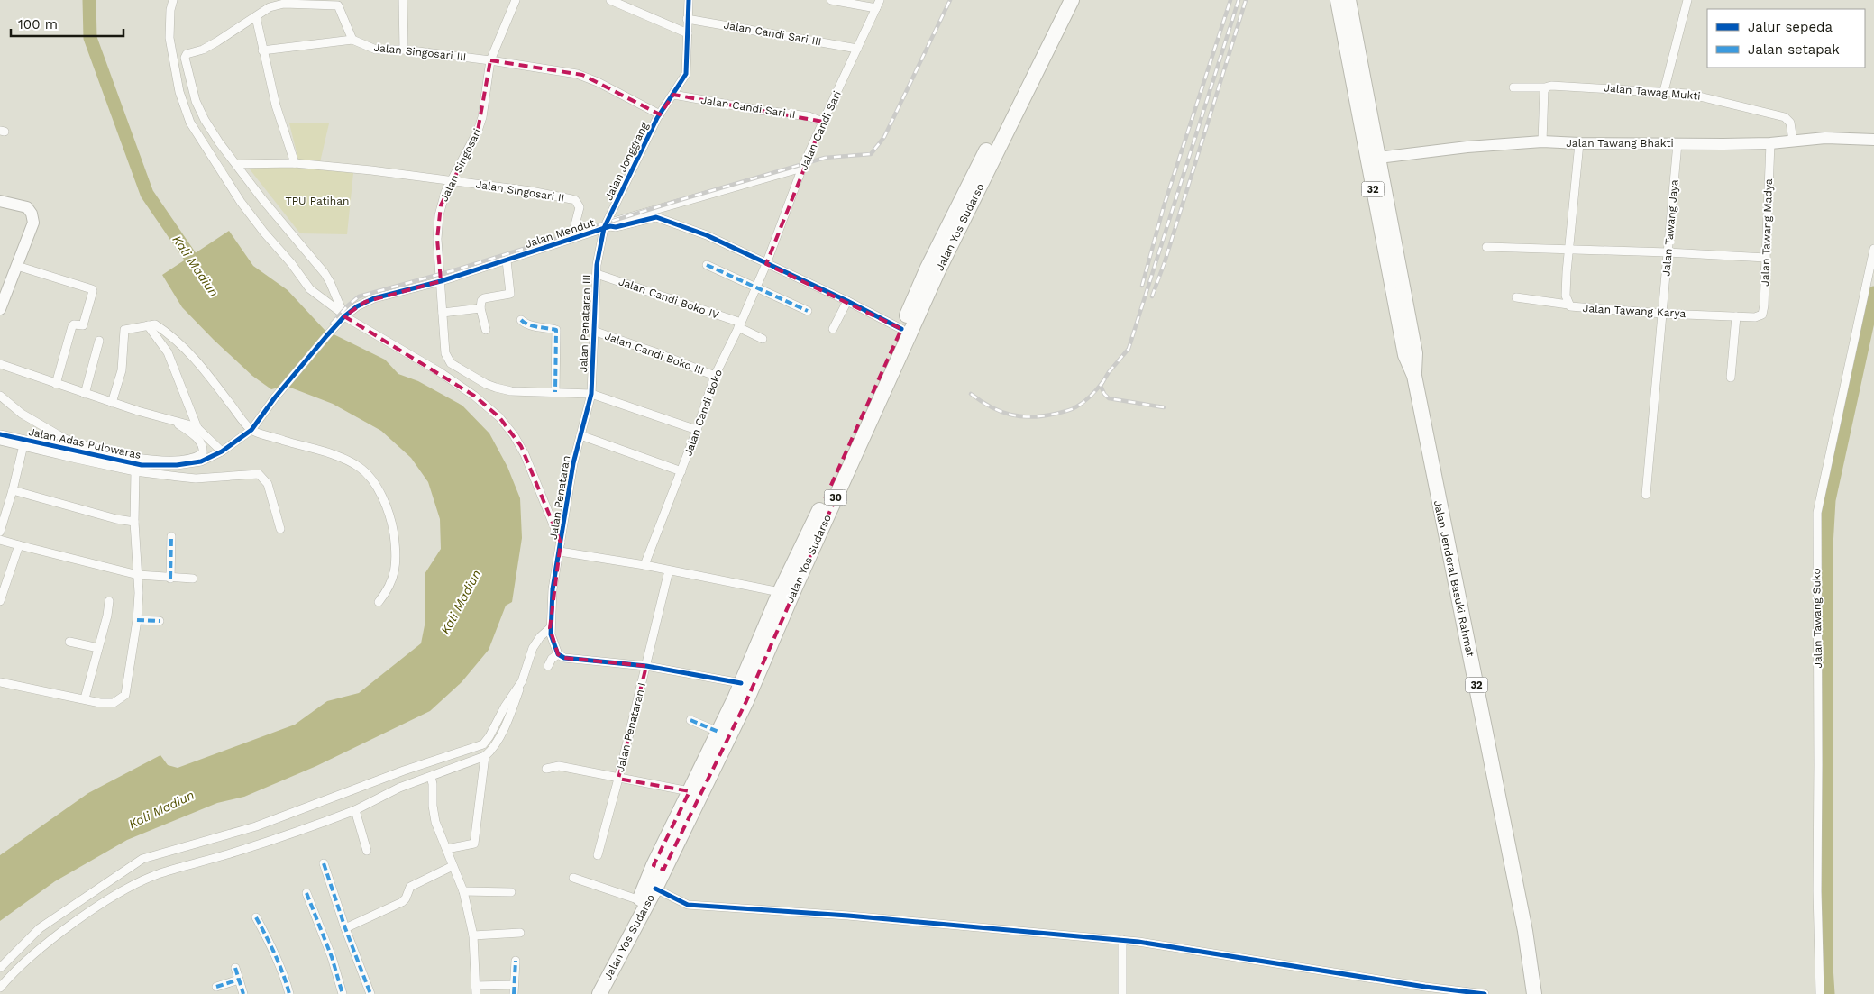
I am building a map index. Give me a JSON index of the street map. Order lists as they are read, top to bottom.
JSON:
{
  "streets": {
    "highway": [
      "32",
      "Jalan Yos Sudarso",
      "30",
      "Jalan Jenderal Basuki Rahmat"
    ],
    "street": [
      "Jalan Candi Sari III",
      "Jalan Singosari III",
      "Jalan Tawag Mukti",
      "Jalan Candi Sari II",
      "Jalan Candi Sari",
      "Jalan Tawang Bhakti",
      "Jalan Jonggrang",
      "Jalan Singosari",
      "Jalan Singosari II",
      "Jalan Tawang Jaya",
      "Jalan Tawang Madya",
      "Jalan Mendut",
      "Jalan Candi Boko IV",
      "Jalan Tawang Karya",
      "Jalan Penataran III",
      "Jalan Candi Boko III",
      "Jalan Candi Boko",
      "Jalan Adas Pulowaras",
      "Jalan Penataran",
      "Jalan Tawang Suko",
      "Jalan Penataran I"
    ]
  },
  "crossings": [
    ["Jalan Candi Sari III", "Jalan Candi Sari"],
    ["Jalan Candi Sari III", "Jalan Jonggrang"],
    ["Jalan Singosari III", "Jalan Jonggrang"],
    ["Jalan Singosari III", "Jalan Singosari"],
    ["Jalan Tawag Mukti", "Jalan Tawang Bhakti"],
    ["Jalan Candi Sari II", "Jalan Candi Sari"],
    ["Jalan Candi Sari II", "Jalan Jonggrang"],
    ["Jalan Candi Sari", "Jalan Mendut"],
    ["Jalan Candi Sari", "Jalan Candi Boko"],
    ["Jalan Tawang Bhakti", "Jalan Tawang Jaya"],
    ["Jalan Tawang Bhakti", "Jalan Tawang Madya"],
    ["Jalan Tawang Bhakti", "Jalan Tawang Karya"],
    ["Jalan Tawang Bhakti", "Jalan Jenderal Basuki Rahmat"],
    ["Jalan Jonggrang", "Jalan Mendut"],
    ["Jalan Jonggrang", "Jalan Penataran III"],
    ["Jalan Singosari", "Jalan Singosari II"],
    ["Jalan Singosari", "Jalan Mendut"],
    ["Jalan Singosari II", "Jalan Mendut"],
    ["Jalan Yos Sudarso", "Jalan Penataran"],
    ["Jalan Tawang Jaya", "Jalan Tawang Karya"],
    ["Jalan Tawang Madya", "Jalan Tawang Karya"],
    ["Jalan Mendut", "Jalan Penataran III"],
    ["Jalan Mendut", "Jalan Adas Pulowaras"],
    ["Jalan Candi Boko IV", "Jalan Penataran III"],
    ["Jalan Candi Boko IV", "Jalan Candi Boko"],
    ["Jalan Penataran III", "Jalan Candi Boko III"],
    ["Jalan Penataran III", "Jalan Penataran"],
    ["Jalan Candi Boko III", "Jalan Candi Boko"],
    ["Jalan Candi Boko", "Jalan Penataran"],
    ["Jalan Penataran", "Jalan Penataran I"]
  ],
  "water": ["Kali Madiun"],
  "parks": ["TPU Patihan"],
  "legend": ["Jalur sepeda", "Jalan setapak"],
  "scale_bar": "100 m"
}
